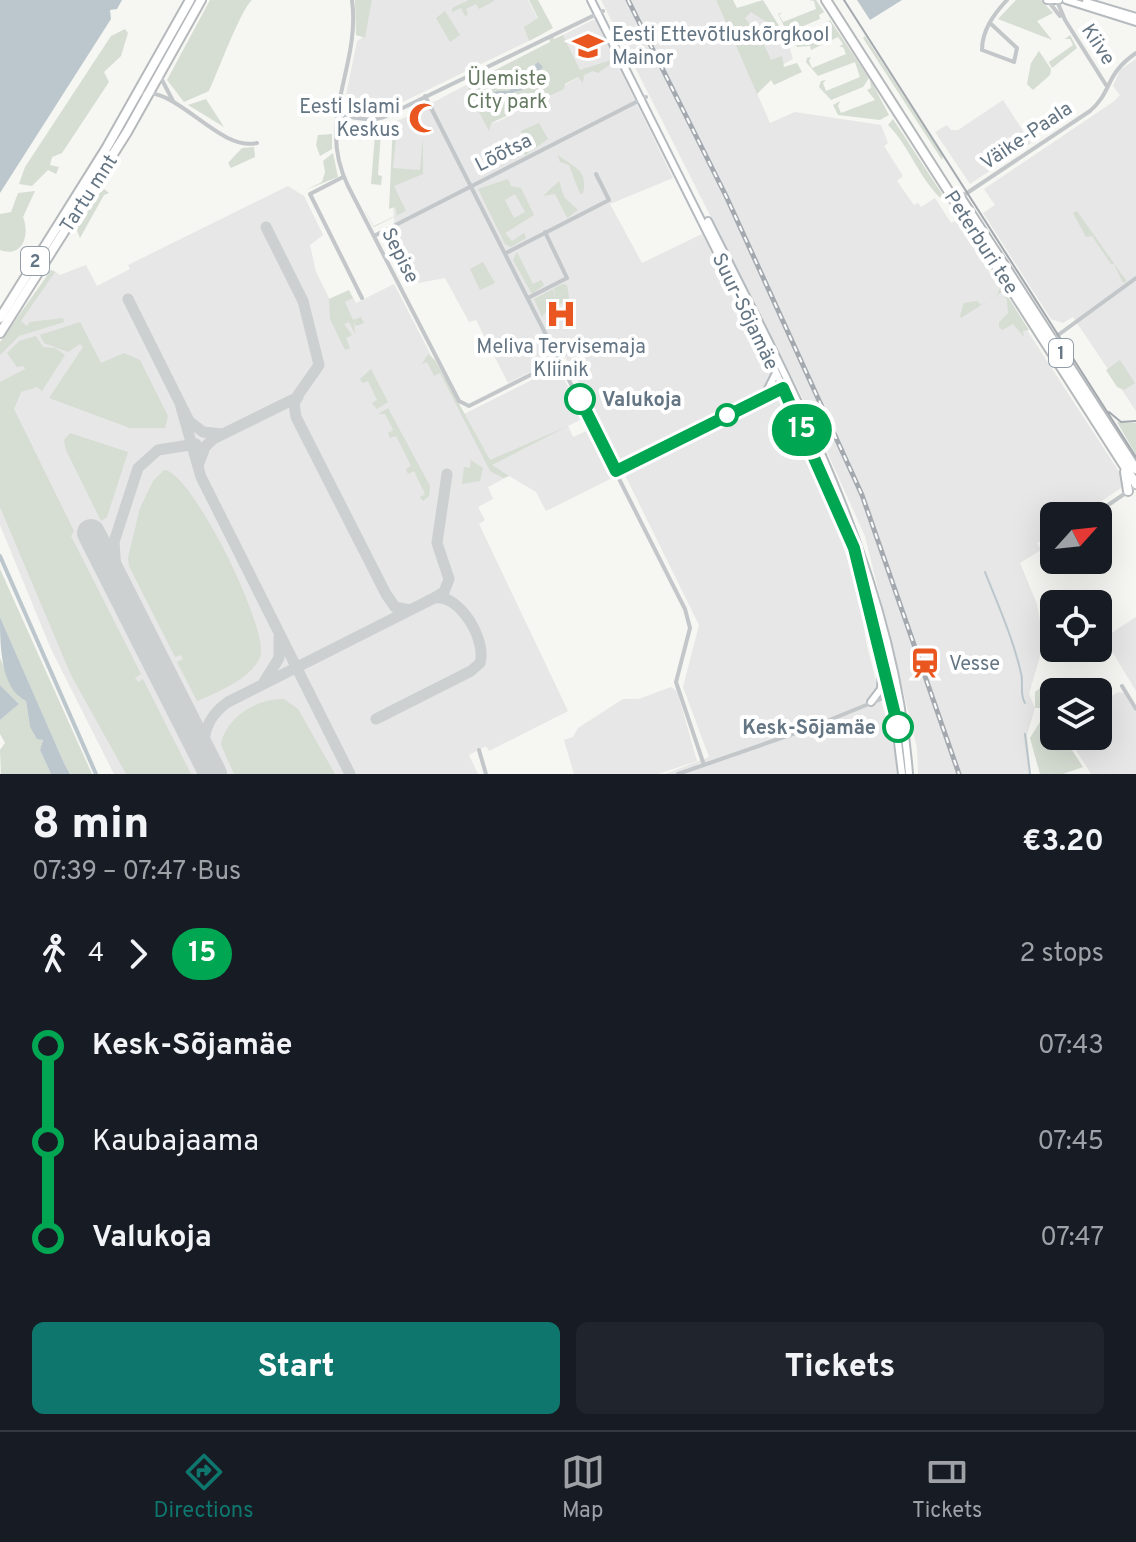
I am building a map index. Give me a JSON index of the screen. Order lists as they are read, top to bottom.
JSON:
{
  "streets": {
    "highway": [
      "Tartu mnt",
      "Peterburi tee",
      "2",
      "1"
    ],
    "main road": ["Suur-Sõjamäe"],
    "street": [
      "Kiive",
      "Väike-Paala",
      "Lõõtsa",
      "Sepise"
    ]
  },
  "crossings": [
    ["Kiive", "Väike-Paala"],
    ["Väike-Paala", "Peterburi tee"],
    ["Lõõtsa", "Sepise"],
    ["Lõõtsa", "Suur-Sõjamäe"]
  ],
  "parks": ["Ülemiste City park"],
  "places": {
    "school or university": ["Eesti Ettevõtluskõrgkool Mainor"],
    "mosque": ["Eesti Islami Keskus"],
    "hospital": ["Meliva Tervisemaja Kliinik"],
    "other": ["Valukoja", "Kesk-Sõjamäe"],
    "station": ["Vesse"]
  },
  "lines": ["bus line 15"],
  "north": "top right",
  "page": {
    "on_map": "15",
    "heading": ["8 min", "07:39 – 07:47 · Bus", "€3.20"],
    "legs": ["4", "15", "2 stops"],
    "list": [
      {
        "name": "Kesk-Sõjamäe",
        "value": "07:43"
      },
      {
        "name": "Kaubajaama",
        "value": "07:45"
      },
      {
        "name": "Valukoja",
        "value": "07:47"
      }
    ],
    "buttons": ["Start", "Tickets"],
    "tabs": ["Directions", "Map", "Tickets"]
  }
}
